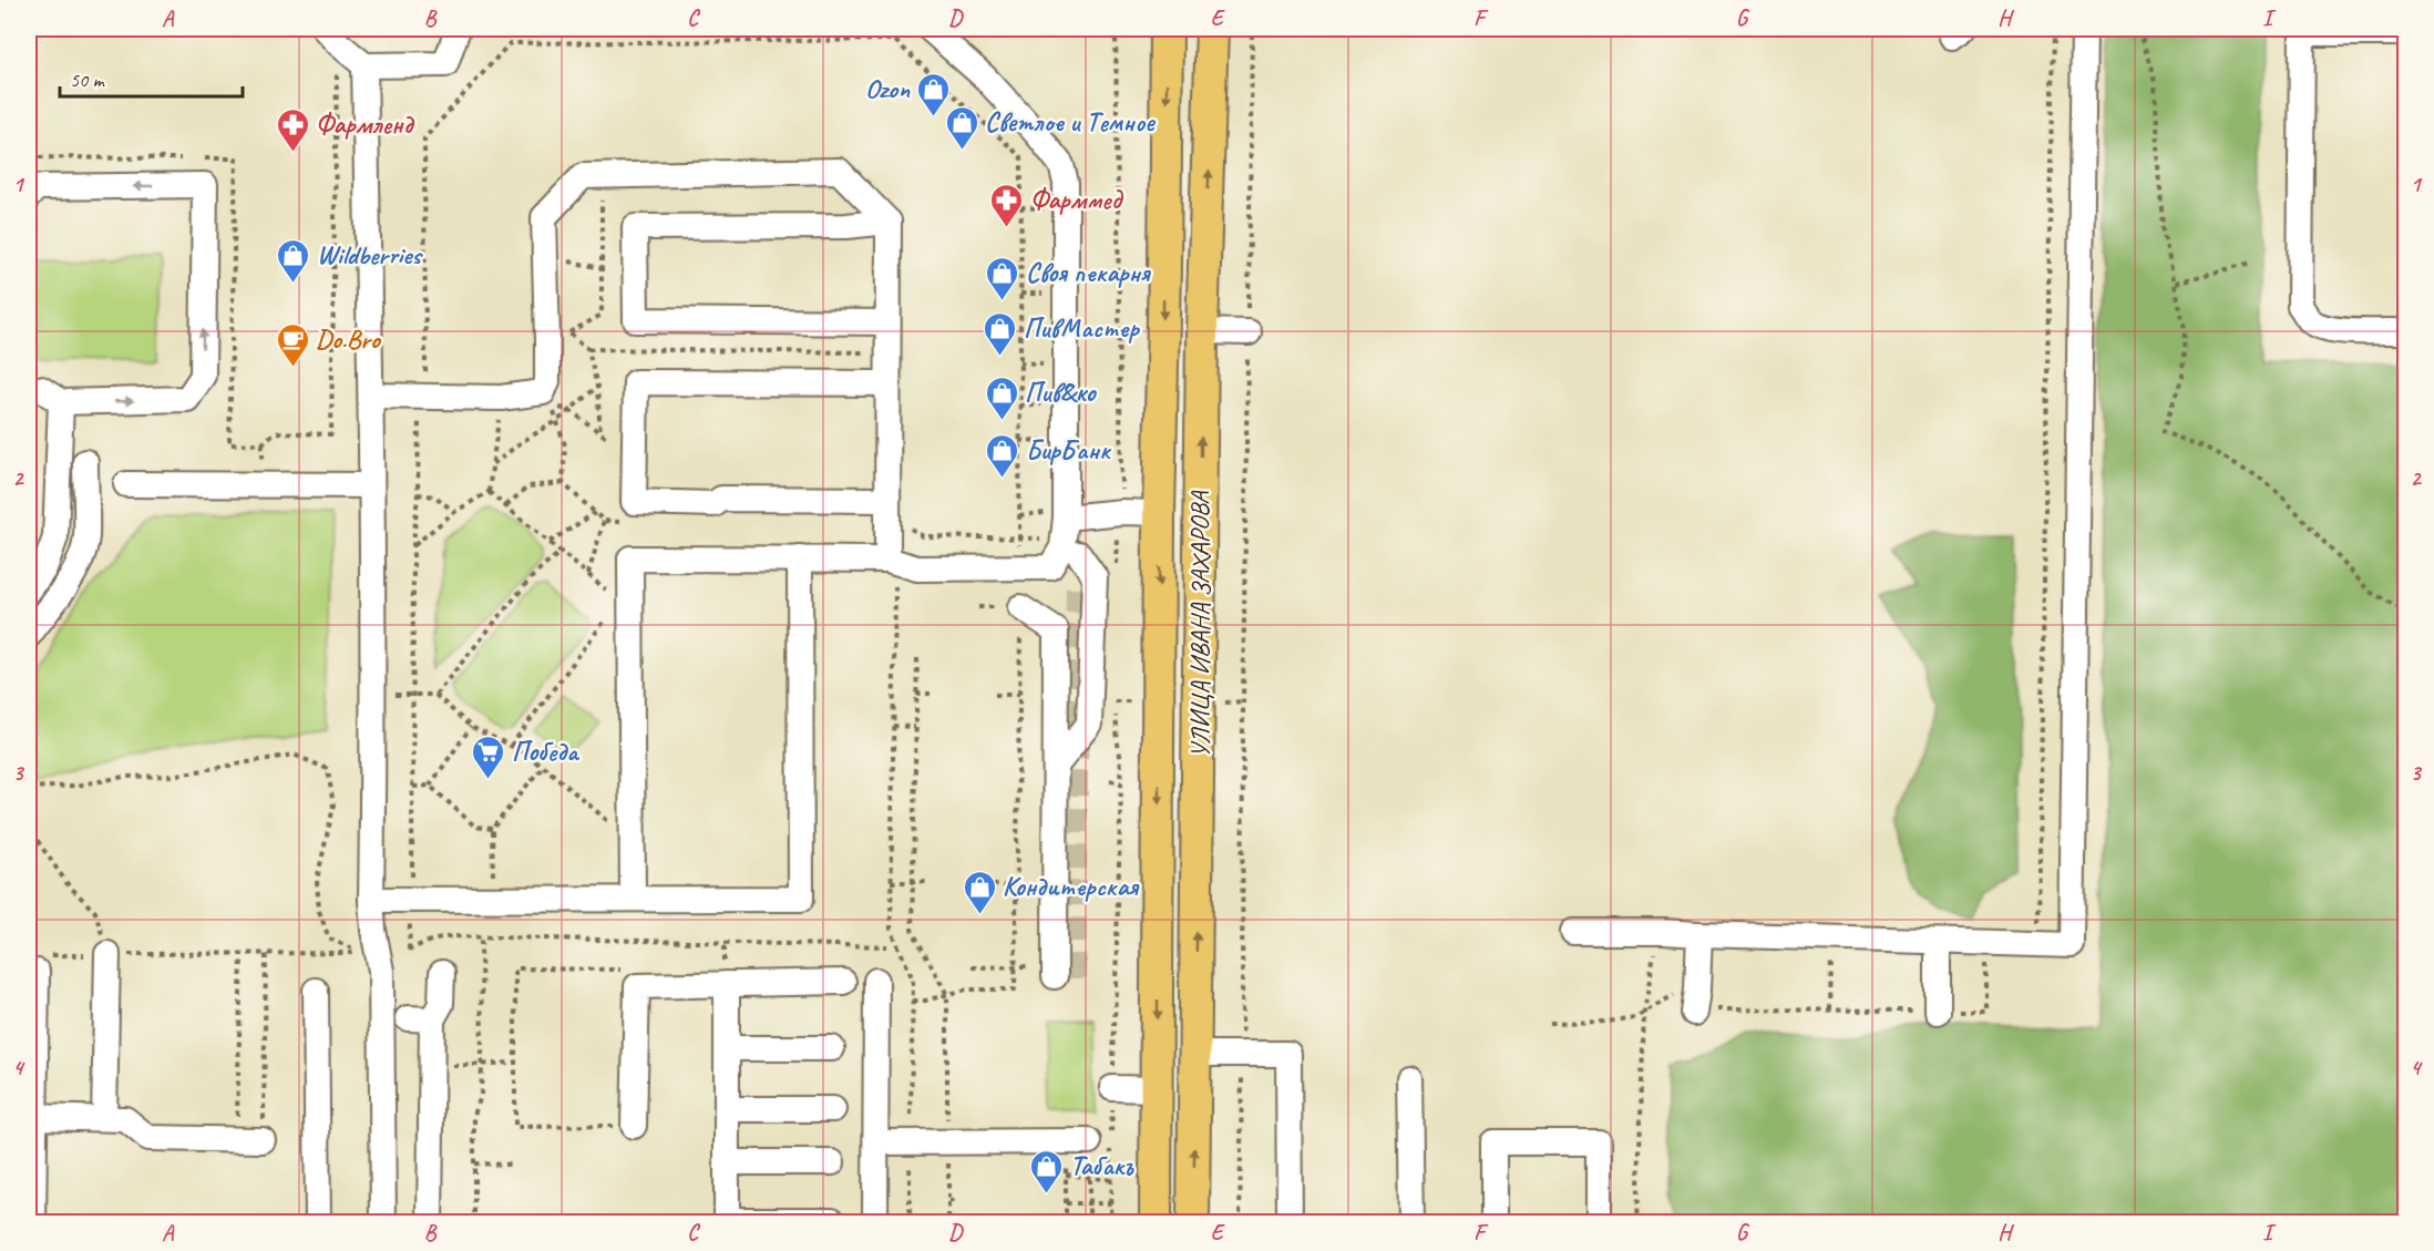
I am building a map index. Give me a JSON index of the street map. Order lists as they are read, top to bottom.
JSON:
{
  "streets": {
    "main road": ["УЛИЦА ИВАНА ЗАХАРОВА"]
  },
  "places": {
    "shop": [
      "Ozon",
      "Светлое и Темное",
      "Wildberries",
      "Своя пекарня",
      "ПивМастер",
      "Пив&ко",
      "БирБанк",
      "Кондитерская",
      "Табакъ"
    ],
    "pharmacy": ["Фармленд", "Фарммед"],
    "cafe": ["Do.Bro"],
    "supermarket": ["Победа"]
  },
  "scale_bar": "50 m",
  "grid": {
    "columns": [
      "A",
      "B",
      "C",
      "D",
      "E",
      "F",
      "G",
      "H",
      "I"
    ],
    "rows": [
      "1",
      "2",
      "3",
      "4"
    ]
  }
}
